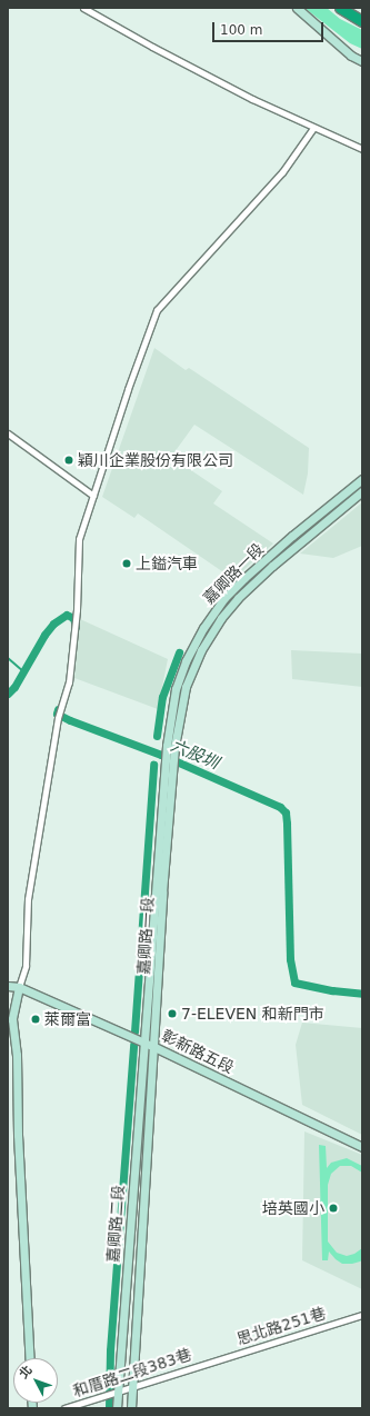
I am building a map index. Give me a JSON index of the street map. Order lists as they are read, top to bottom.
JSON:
{
  "streets": {
    "street": [
      "嘉卿路一段",
      "彰新路五段",
      "嘉卿路二段",
      "思北路251巷",
      "和厝路二段383巷"
    ]
  },
  "crossings": [
    ["嘉卿路一段", "彰新路五段"],
    ["嘉卿路一段", "嘉卿路二段"],
    ["彰新路五段", "嘉卿路二段"],
    ["嘉卿路二段", "和厝路二段383巷"],
    ["思北路251巷", "和厝路二段383巷"]
  ],
  "water": ["六股圳"],
  "places": [
    "穎川企業股份有限公司",
    "上鎰汽車",
    "7-ELEVEN 和新門市",
    "萊爾富",
    "培英國小"
  ],
  "scale_bar": "100 m",
  "north": "top left"
}
